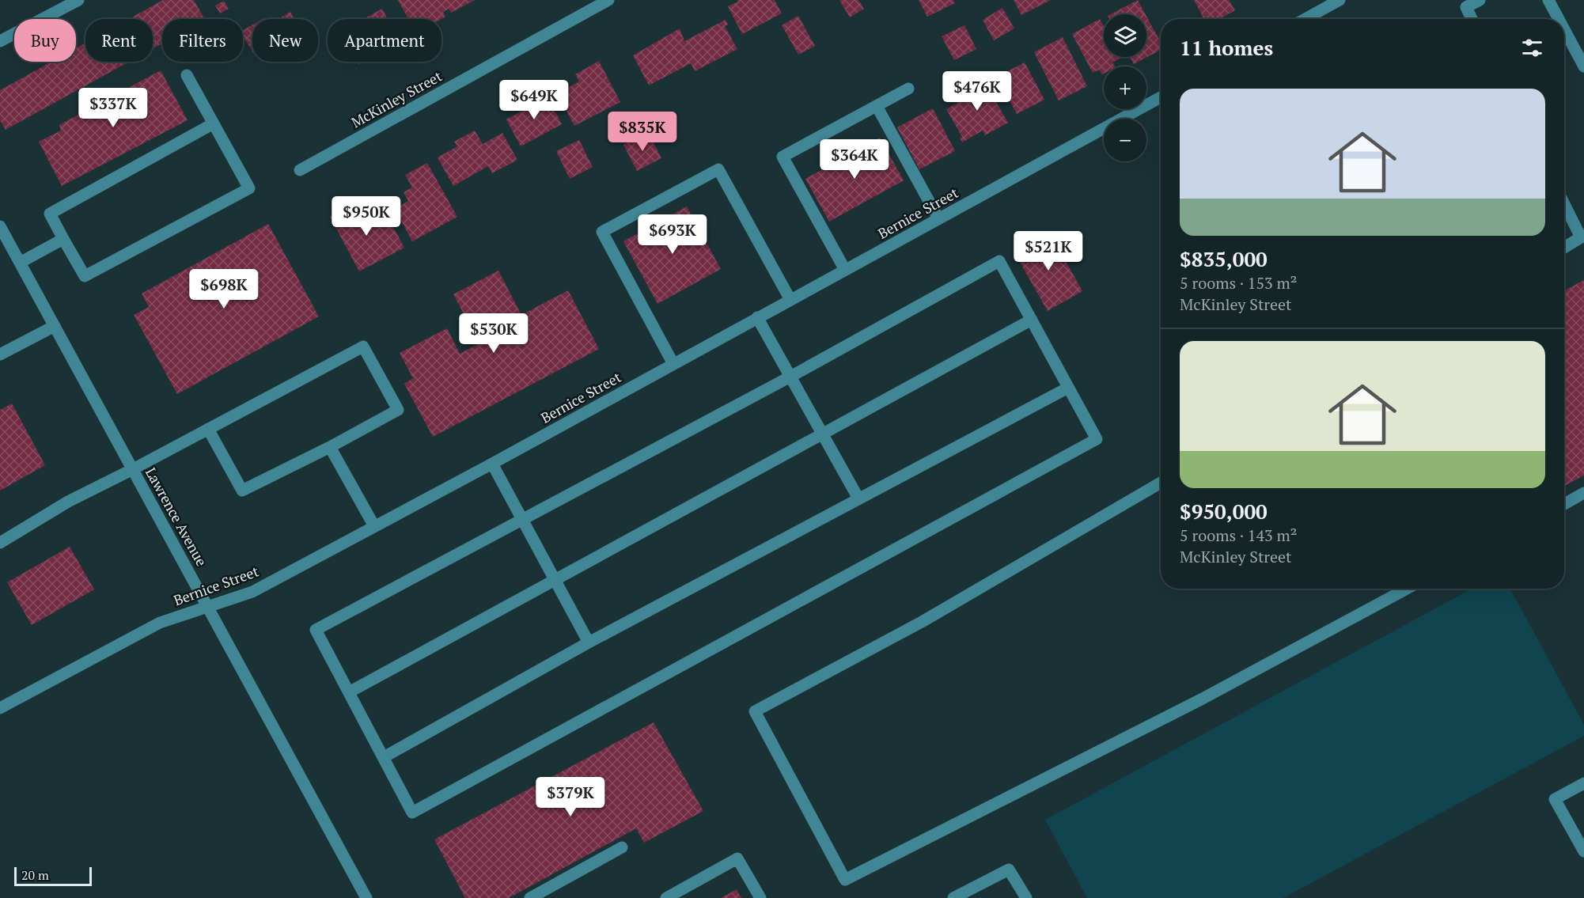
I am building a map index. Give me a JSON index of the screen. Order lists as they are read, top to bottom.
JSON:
{
  "streets": {
    "street": ["McKinley Street", "Bernice Street", "Lawrence Avenue"]
  },
  "crossings": [
    ["Bernice Street", "Lawrence Avenue"]
  ],
  "scale_bar": "20 m",
  "page": {
    "map_buttons": ["+", "−"],
    "chip": [
      "Buy",
      "Rent",
      "Filters",
      "New",
      "Apartment"
    ],
    "heading": "11 homes",
    "price": [
      "$476K",
      "$649K",
      "$337K",
      "$835K",
      "$364K",
      "$950K",
      "$693K",
      "$521K",
      "$698K",
      "$530K",
      "$379K"
    ],
    "list": [
      {
        "name": "$835,000",
        "note": "5 rooms · 153 m² · McKinley Street"
      },
      {
        "name": "$950,000",
        "note": "5 rooms · 143 m² · McKinley Street"
      }
    ],
    "scale": "20 m"
  }
}
